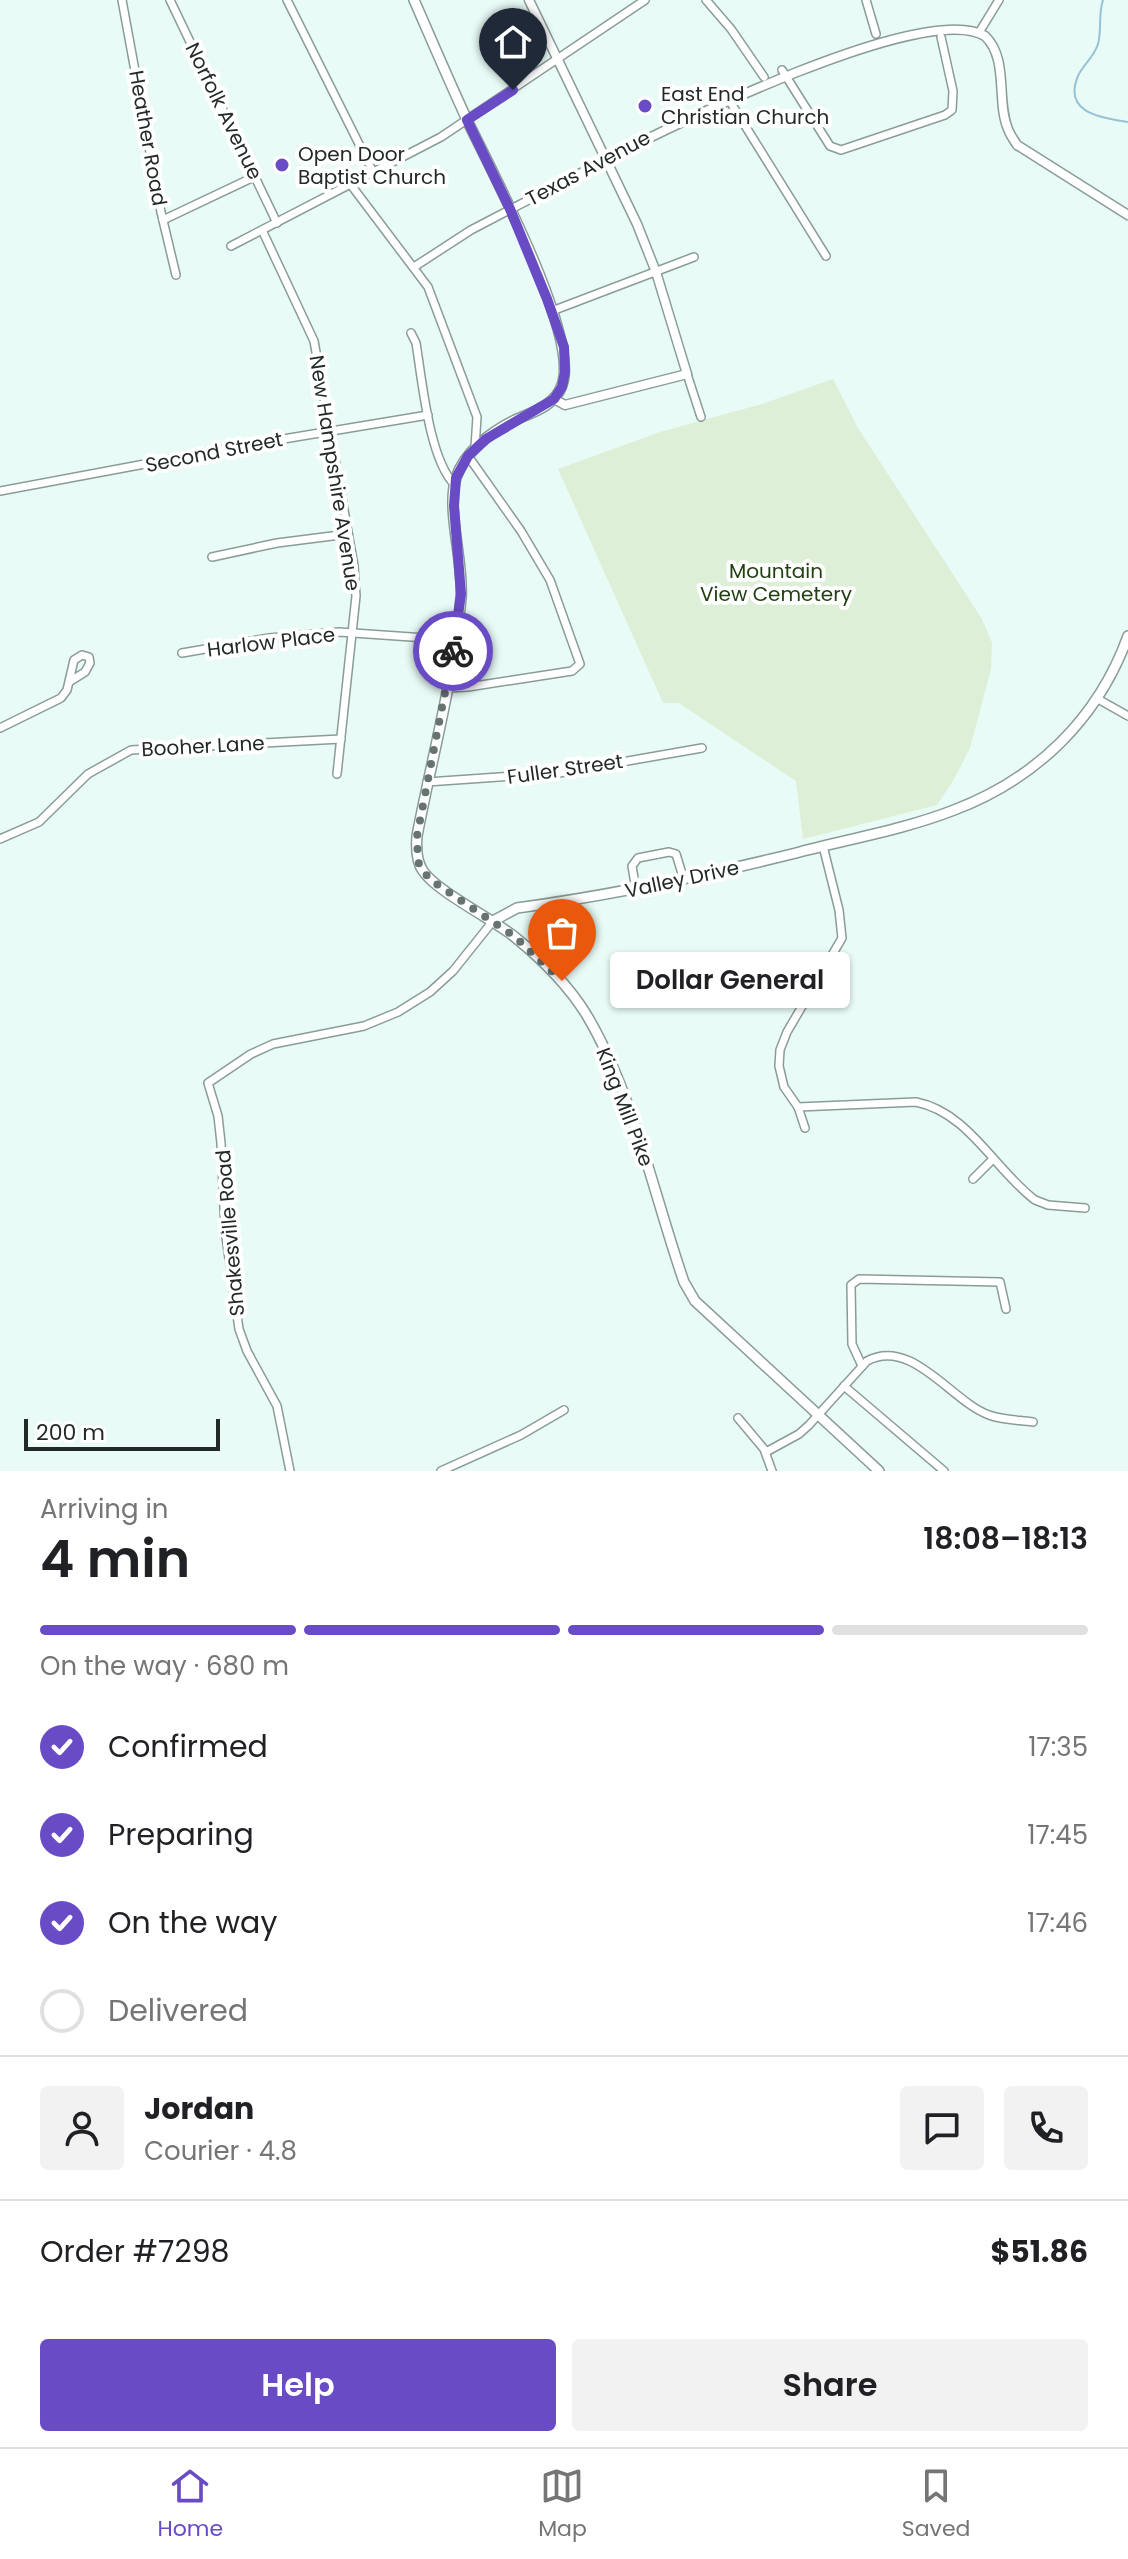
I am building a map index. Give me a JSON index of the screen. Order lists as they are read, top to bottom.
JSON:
{
  "streets": {
    "main road": ["Valley Drive", "King Mill Pike"],
    "street": [
      "Norfolk Avenue",
      "Heather Road",
      "Texas Avenue",
      "Second Street",
      "New Hampshire Avenue",
      "Harlow Place",
      "Booher Lane",
      "Fuller Street",
      "Shakesville Road"
    ]
  },
  "crossings": [
    ["Second Street", "New Hampshire Avenue"],
    ["New Hampshire Avenue", "Harlow Place"],
    ["New Hampshire Avenue", "Booher Lane"],
    ["Harlow Place", "King Mill Pike"],
    ["Fuller Street", "King Mill Pike"],
    ["Valley Drive", "King Mill Pike"],
    ["Valley Drive", "Shakesville Road"]
  ],
  "parks": ["Mountain View Cemetery"],
  "places": ["East End Christian Church", "Open Door Baptist Church", "Dollar General"],
  "scale_bar": "200 m",
  "page": {
    "bubble": "Dollar General",
    "scale": "200 m",
    "heading": ["4 min", "Arriving in", "18:08–18:13"],
    "panel": [
      "Jordan",
      "Courier · 4.8",
      "Order #7298",
      "$51.86"
    ],
    "bar": "On the way · 680 m",
    "list": [
      ["Confirmed", "17:35"],
      ["Preparing", "17:45"],
      ["On the way", "17:46"],
      "Delivered"
    ],
    "buttons": ["Help", "Share"],
    "tabs": ["Home", "Map", "Saved"]
  }
}
